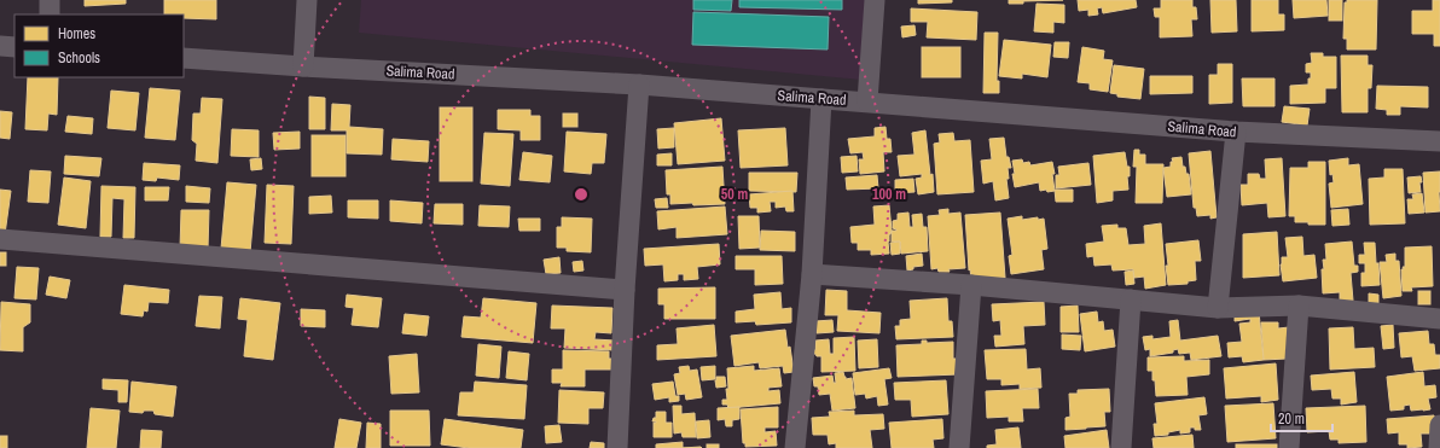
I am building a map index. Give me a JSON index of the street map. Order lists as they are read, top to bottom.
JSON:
{
  "streets": {
    "street": ["Salima Road"]
  },
  "legend": ["Homes", "Schools"],
  "scale_bar": "20 m",
  "rings": ["50 m", "100 m"]
}
